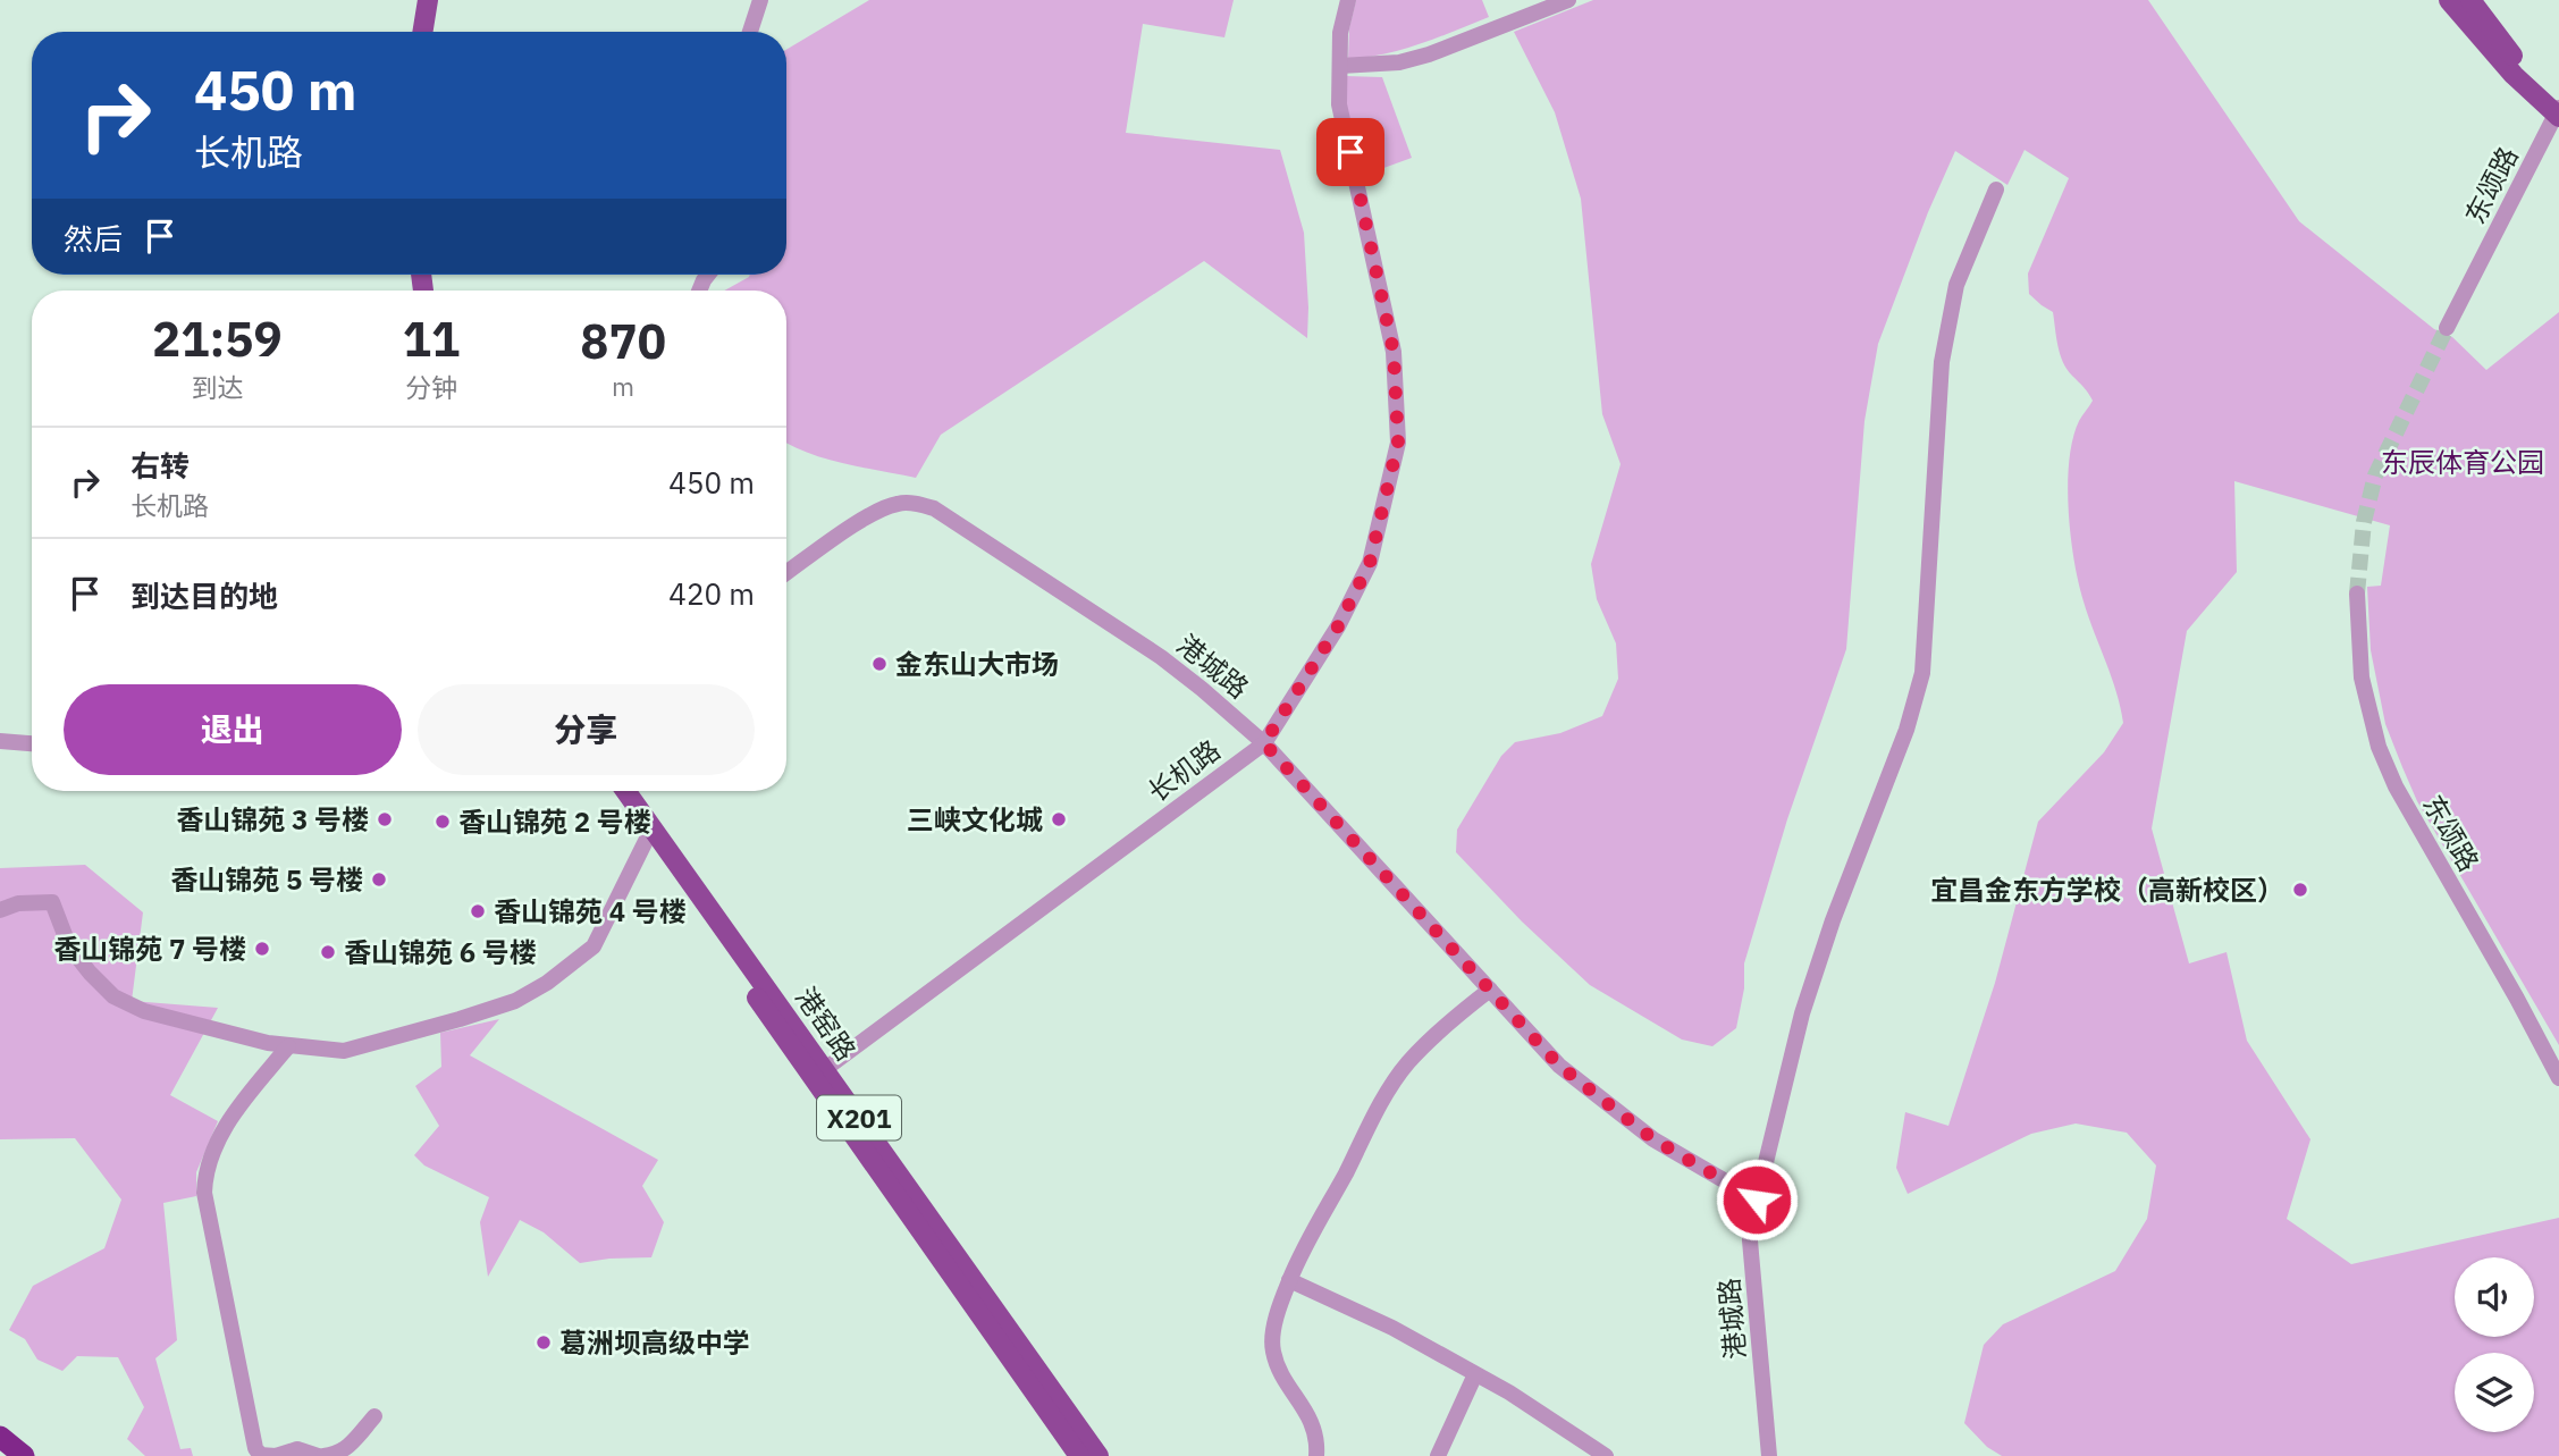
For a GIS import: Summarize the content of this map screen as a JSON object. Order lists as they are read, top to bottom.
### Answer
{
  "streets": {
    "main road": ["港窑路", "X201"],
    "street": ["东颂路", "港城路", "长机路"]
  },
  "crossings": [
    ["港城路", "长机路"],
    ["长机路", "港窑路"]
  ],
  "parks": ["东辰体育公园"],
  "places": [
    "金东山大市场",
    "香山锦苑 3 号楼",
    "三峡文化城",
    "香山锦苑 2 号楼",
    "香山锦苑 5 号楼",
    "宜昌金东方学校（高新校区）",
    "香山锦苑 4 号楼",
    "香山锦苑 7 号楼",
    "香山锦苑 6 号楼",
    "葛洲坝高级中学"
  ],
  "page": {
    "turn": ["450 m", "长机路"],
    "then": "然后",
    "eta": [
      "21:59",
      "到达",
      "11",
      "分钟",
      "870",
      "m"
    ],
    "list": [
      {
        "name": "右转",
        "note": "长机路",
        "value": "450 m"
      },
      {
        "name": "到达目的地",
        "value": "420 m"
      }
    ],
    "buttons": ["退出", "分享"]
  }
}
